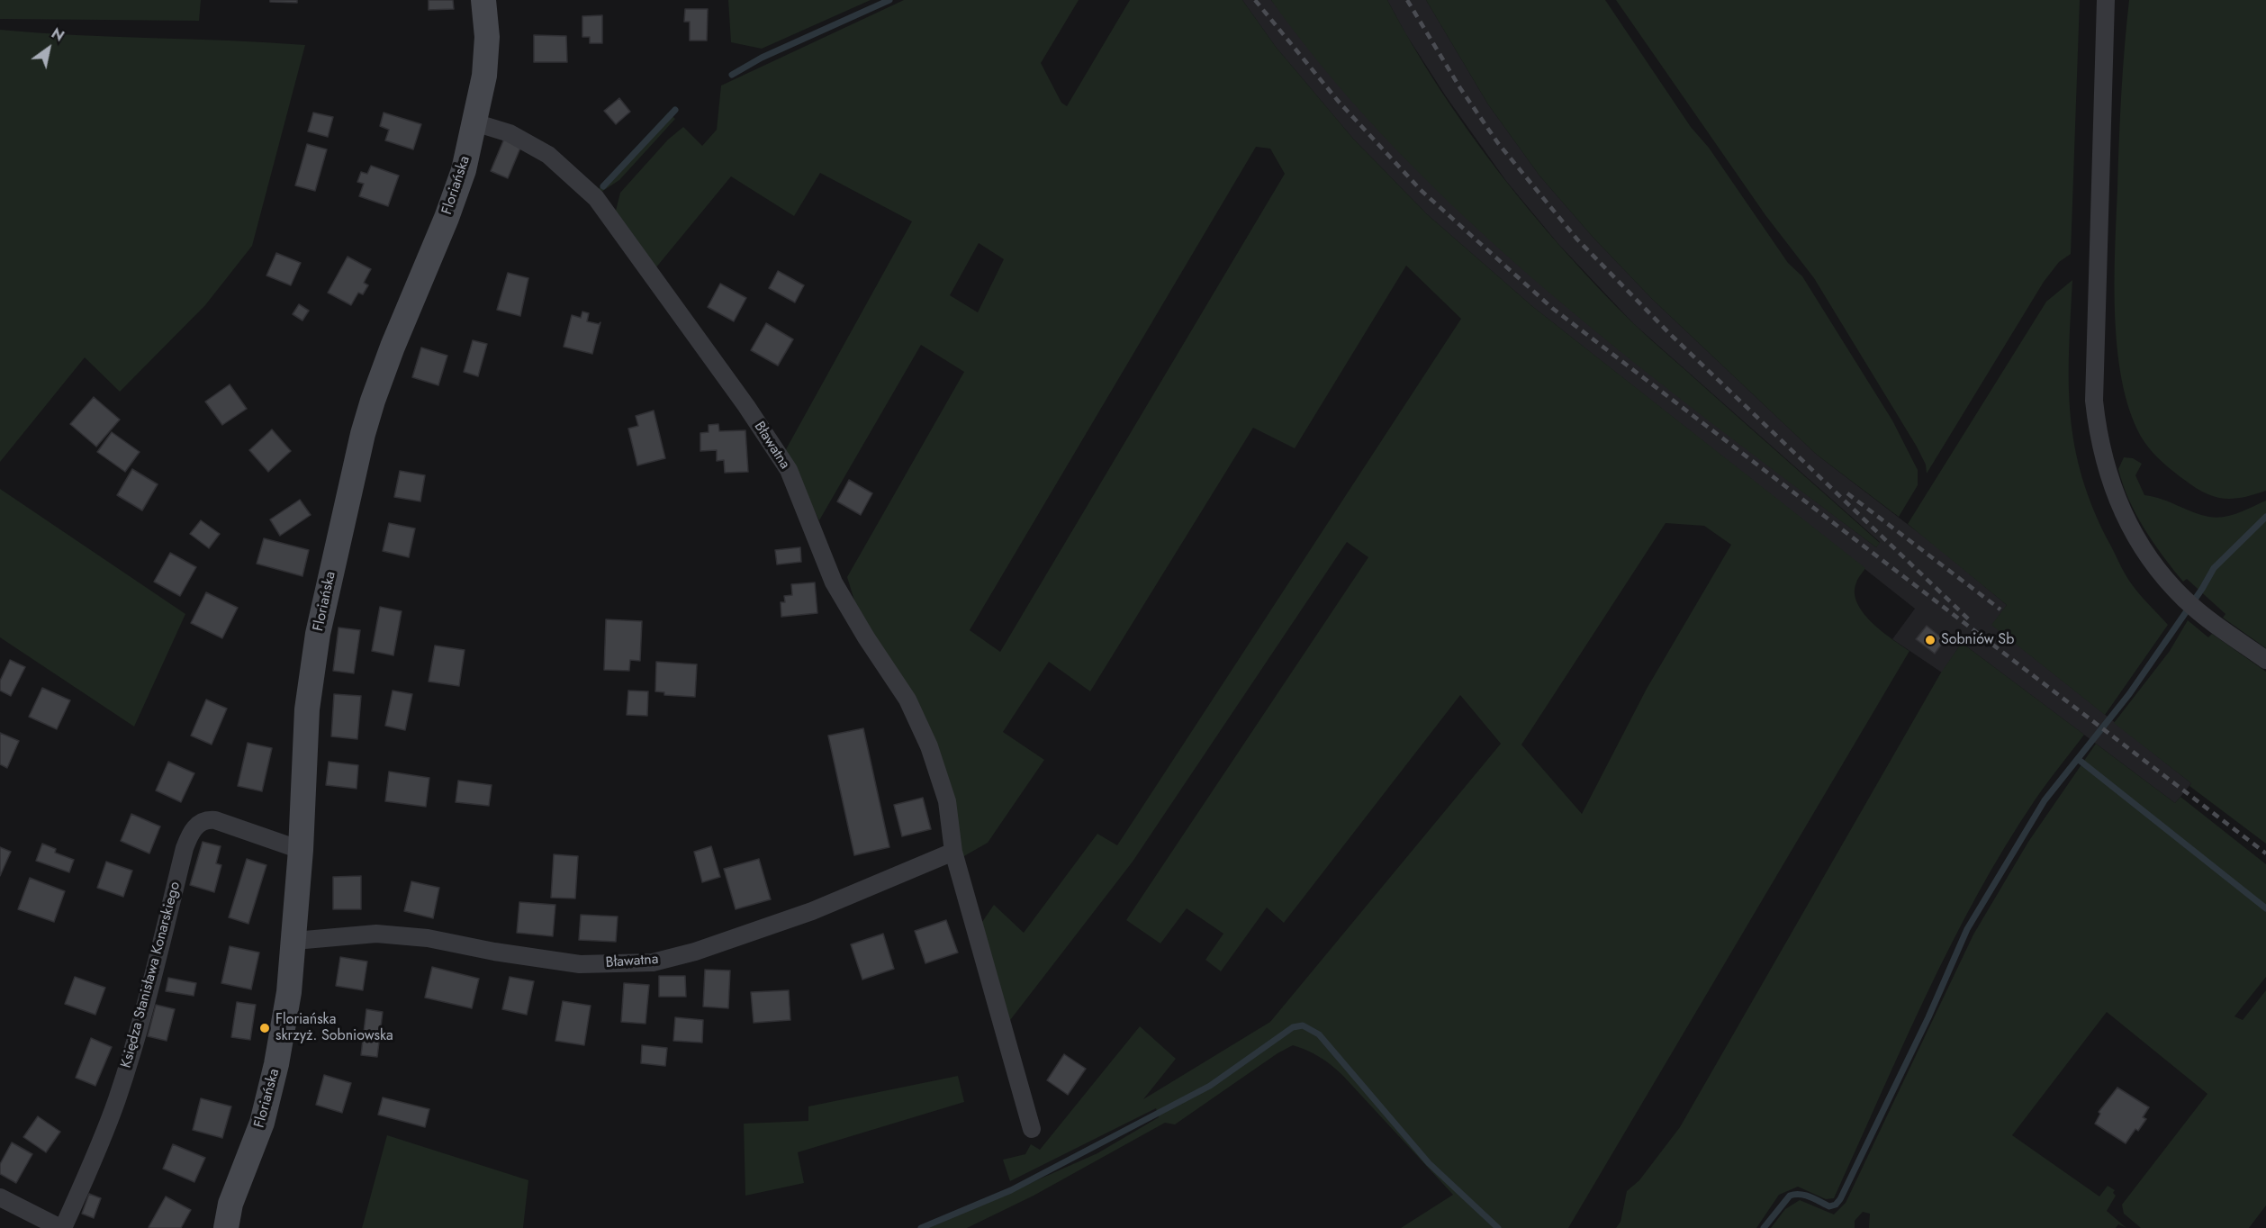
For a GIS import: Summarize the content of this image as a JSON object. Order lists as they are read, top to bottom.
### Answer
{
  "streets": {
    "street": ["Floriańska", "Bławatna", "Księdza Stanisława Konarskiego"]
  },
  "crossings": [
    ["Floriańska", "Bławatna"],
    ["Floriańska", "Księdza Stanisława Konarskiego"]
  ],
  "places": ["Sobniów Sb", "Floriańska skrzyż. Sobniowska"],
  "north": "top right"
}
